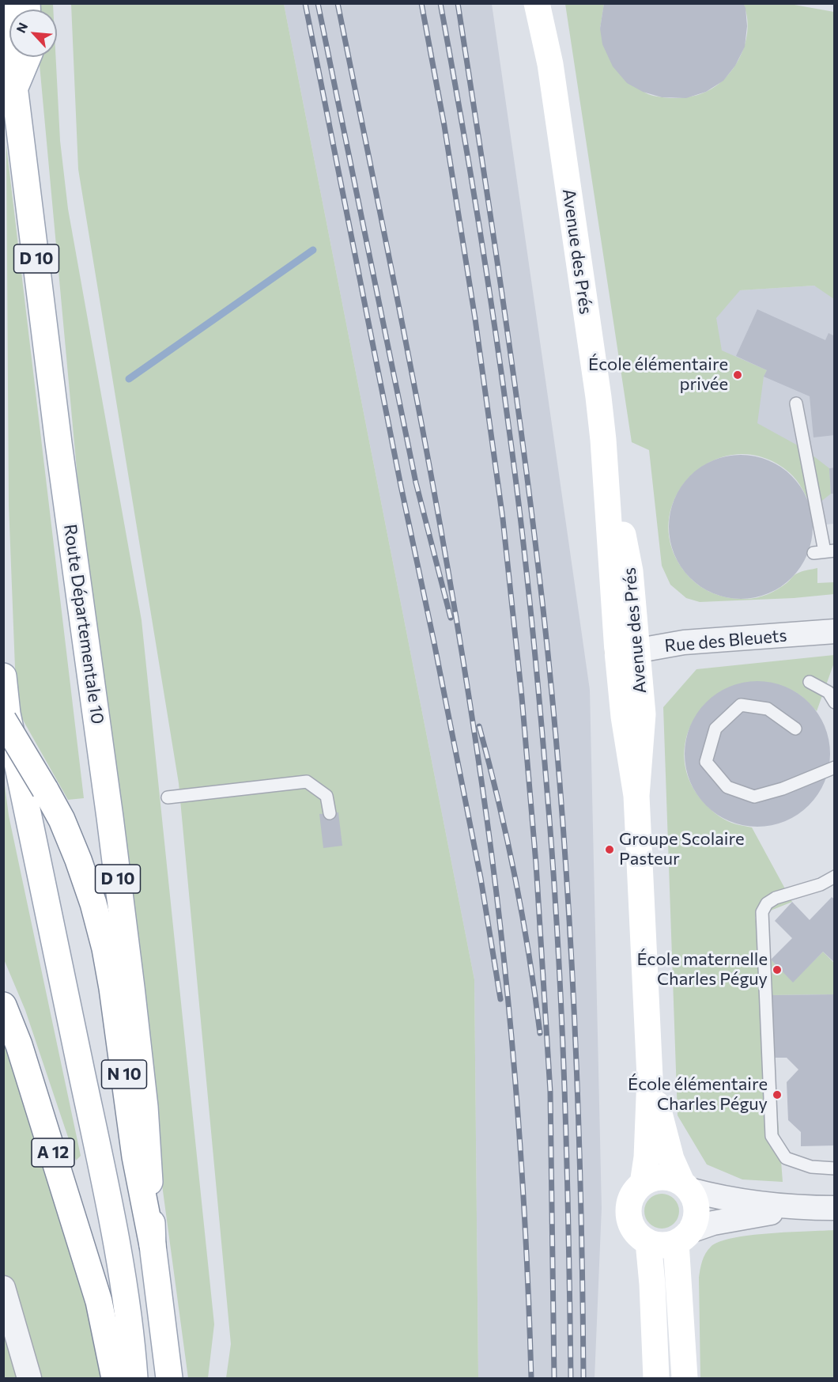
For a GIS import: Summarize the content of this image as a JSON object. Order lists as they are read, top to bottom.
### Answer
{
  "streets": {
    "main road": [
      "Avenue des Prés",
      "D 10",
      "Route Départementale 10",
      "N 10",
      "A 12"
    ],
    "street": ["Rue des Bleuets"]
  },
  "crossings": [
    ["Avenue des Prés", "Rue des Bleuets"],
    ["D 10", "Route Départementale 10"],
    ["Route Départementale 10", "N 10"]
  ],
  "places": [
    "École élémentaire privée",
    "Groupe Scolaire Pasteur",
    "École maternelle Charles Péguy",
    "École élémentaire Charles Péguy"
  ],
  "north": "top left"
}
